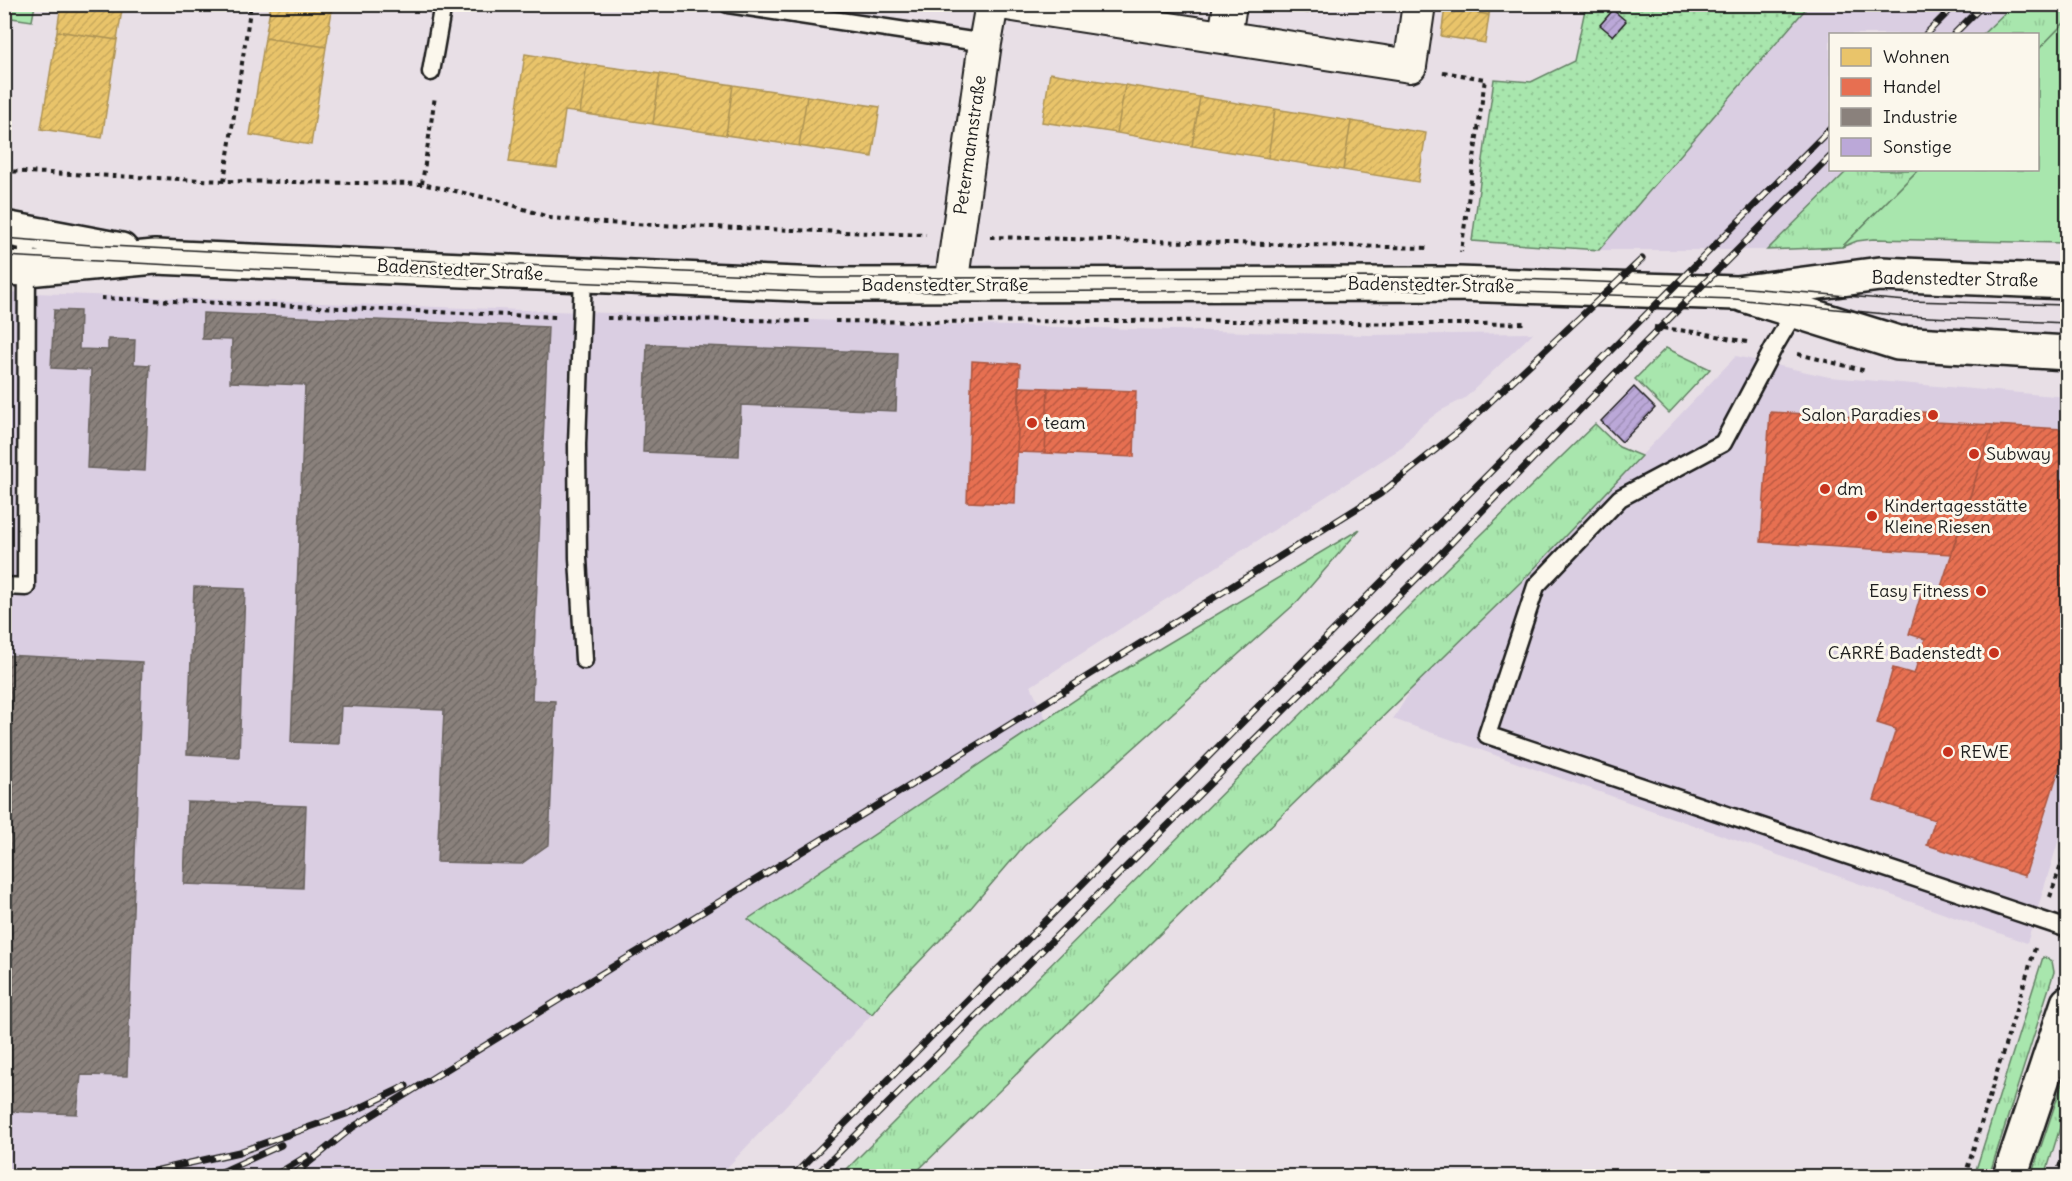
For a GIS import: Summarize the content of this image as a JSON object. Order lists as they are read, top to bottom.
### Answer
{
  "streets": {
    "street": ["Petermannstraße", "Badenstedter Straße"]
  },
  "crossings": [
    ["Petermannstraße", "Badenstedter Straße"]
  ],
  "places": [
    "Salon Paradies",
    "team",
    "Subway",
    "dm",
    "Kindertagesstätte Kleine Riesen",
    "Easy Fitness",
    "CARRÉ Badenstedt",
    "REWE"
  ],
  "legend": [
    "Wohnen",
    "Handel",
    "Industrie",
    "Sonstige"
  ]
}
